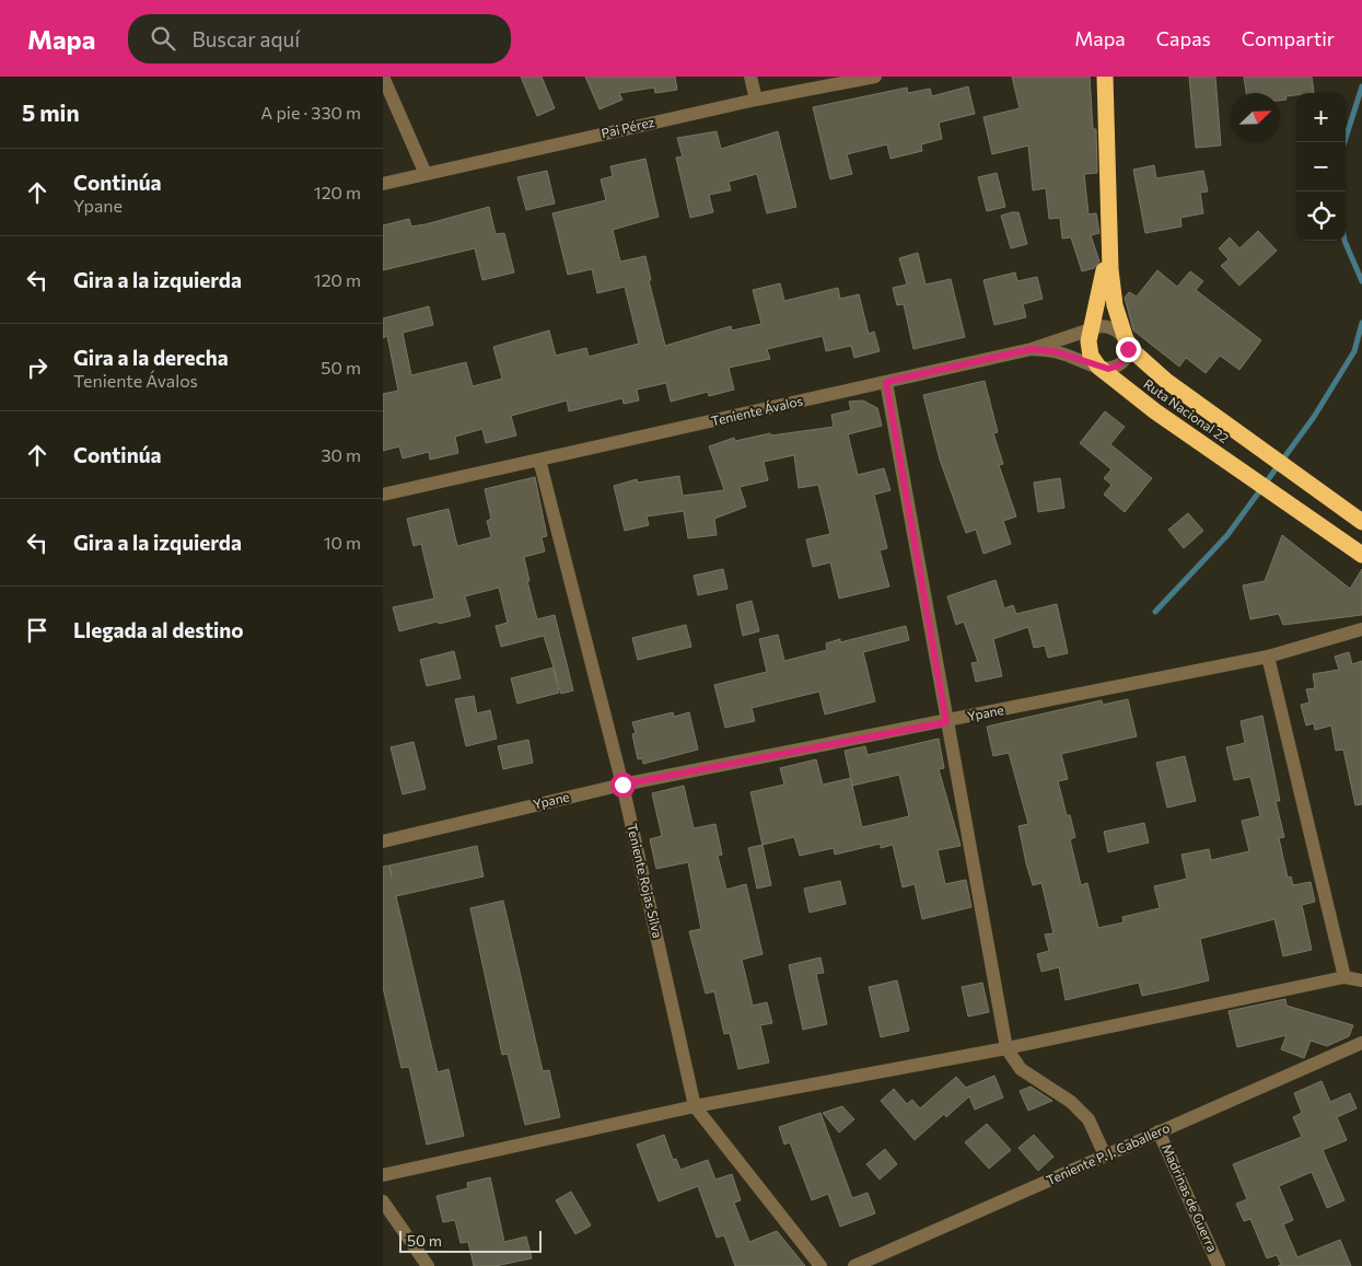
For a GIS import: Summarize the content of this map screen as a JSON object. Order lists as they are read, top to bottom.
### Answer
{
  "streets": {
    "highway": ["Ruta Nacional 22"],
    "street": [
      "Pai Pérez",
      "Teniente Ávalos",
      "Ypane",
      "Teniente Rojas Silva",
      "Teniente P. J. Caballero",
      "Madrinas de Guerra"
    ]
  },
  "crossings": [
    ["Teniente Ávalos", "Ruta Nacional 22"],
    ["Teniente Ávalos", "Teniente Rojas Silva"],
    ["Ypane", "Teniente Rojas Silva"],
    ["Teniente P. J. Caballero", "Madrinas de Guerra"]
  ],
  "scale_bar": "50 m",
  "north": "top right",
  "page": {
    "header": "Mapa",
    "search": "Buscar aquí",
    "nav": ["Mapa", "Capas", "Compartir"],
    "heading": ["5 min", "A pie · 330 m"],
    "map_buttons": ["+", "−"],
    "list": [
      ["Continúa", "Ypane", "120 m"],
      ["Gira a la izquierda", "120 m"],
      ["Gira a la derecha", "Teniente Ávalos", "50 m"],
      ["Continúa", "30 m"],
      ["Gira a la izquierda", "10 m"],
      "Llegada al destino"
    ],
    "scale": "50 m"
  }
}
